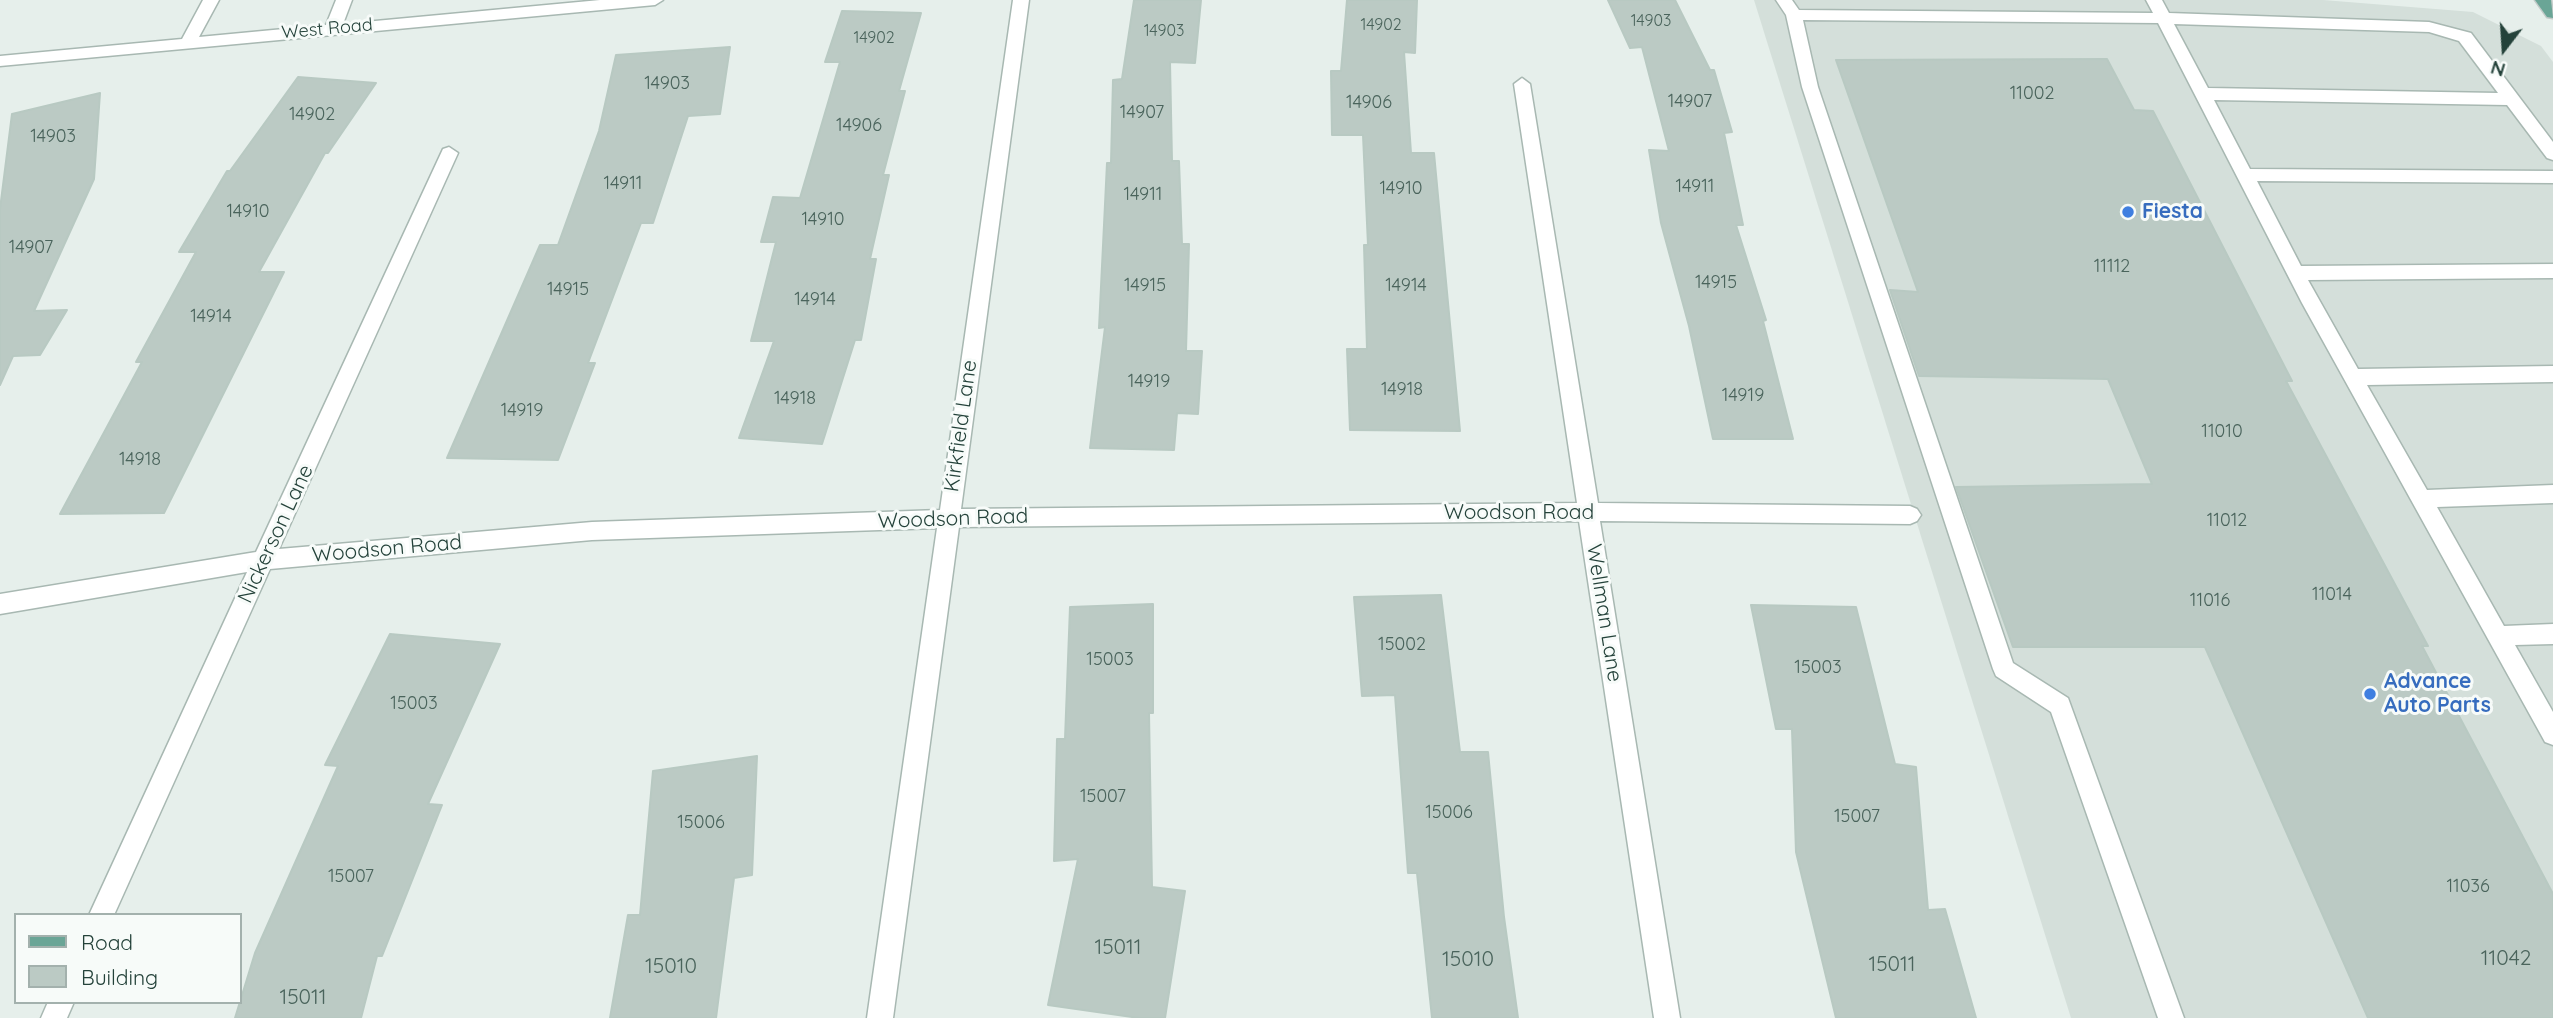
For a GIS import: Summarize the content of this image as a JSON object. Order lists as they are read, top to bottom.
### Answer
{
  "streets": {
    "street": [
      "West Road",
      "Kirkfield Lane",
      "Woodson Road",
      "Nickerson Lane",
      "Wellman Lane"
    ]
  },
  "crossings": [
    ["Kirkfield Lane", "Woodson Road"],
    ["Woodson Road", "Nickerson Lane"],
    ["Woodson Road", "Wellman Lane"]
  ],
  "places": ["Fiesta", "Advance Auto Parts"],
  "house_numbers": [
    "14903",
    "14902",
    "14903",
    "14902",
    "14903",
    "11002",
    "14907",
    "14906",
    "14907",
    "14902",
    "14906",
    "14903",
    "14911",
    "14911",
    "14910",
    "14911",
    "14910",
    "14910",
    "14907",
    "11112",
    "14915",
    "14915",
    "14914",
    "14915",
    "14914",
    "14914",
    "14919",
    "14918",
    "14919",
    "14918",
    "14919",
    "11010",
    "14918",
    "11012",
    "11014",
    "11016",
    "15002",
    "15003",
    "15003",
    "15003",
    "15007",
    "15006",
    "15007",
    "15006",
    "15007",
    "11036",
    "15011",
    "11042",
    "15010",
    "15011",
    "15010",
    "15011"
  ],
  "legend": ["Road", "Building"],
  "north": "bottom"
}
